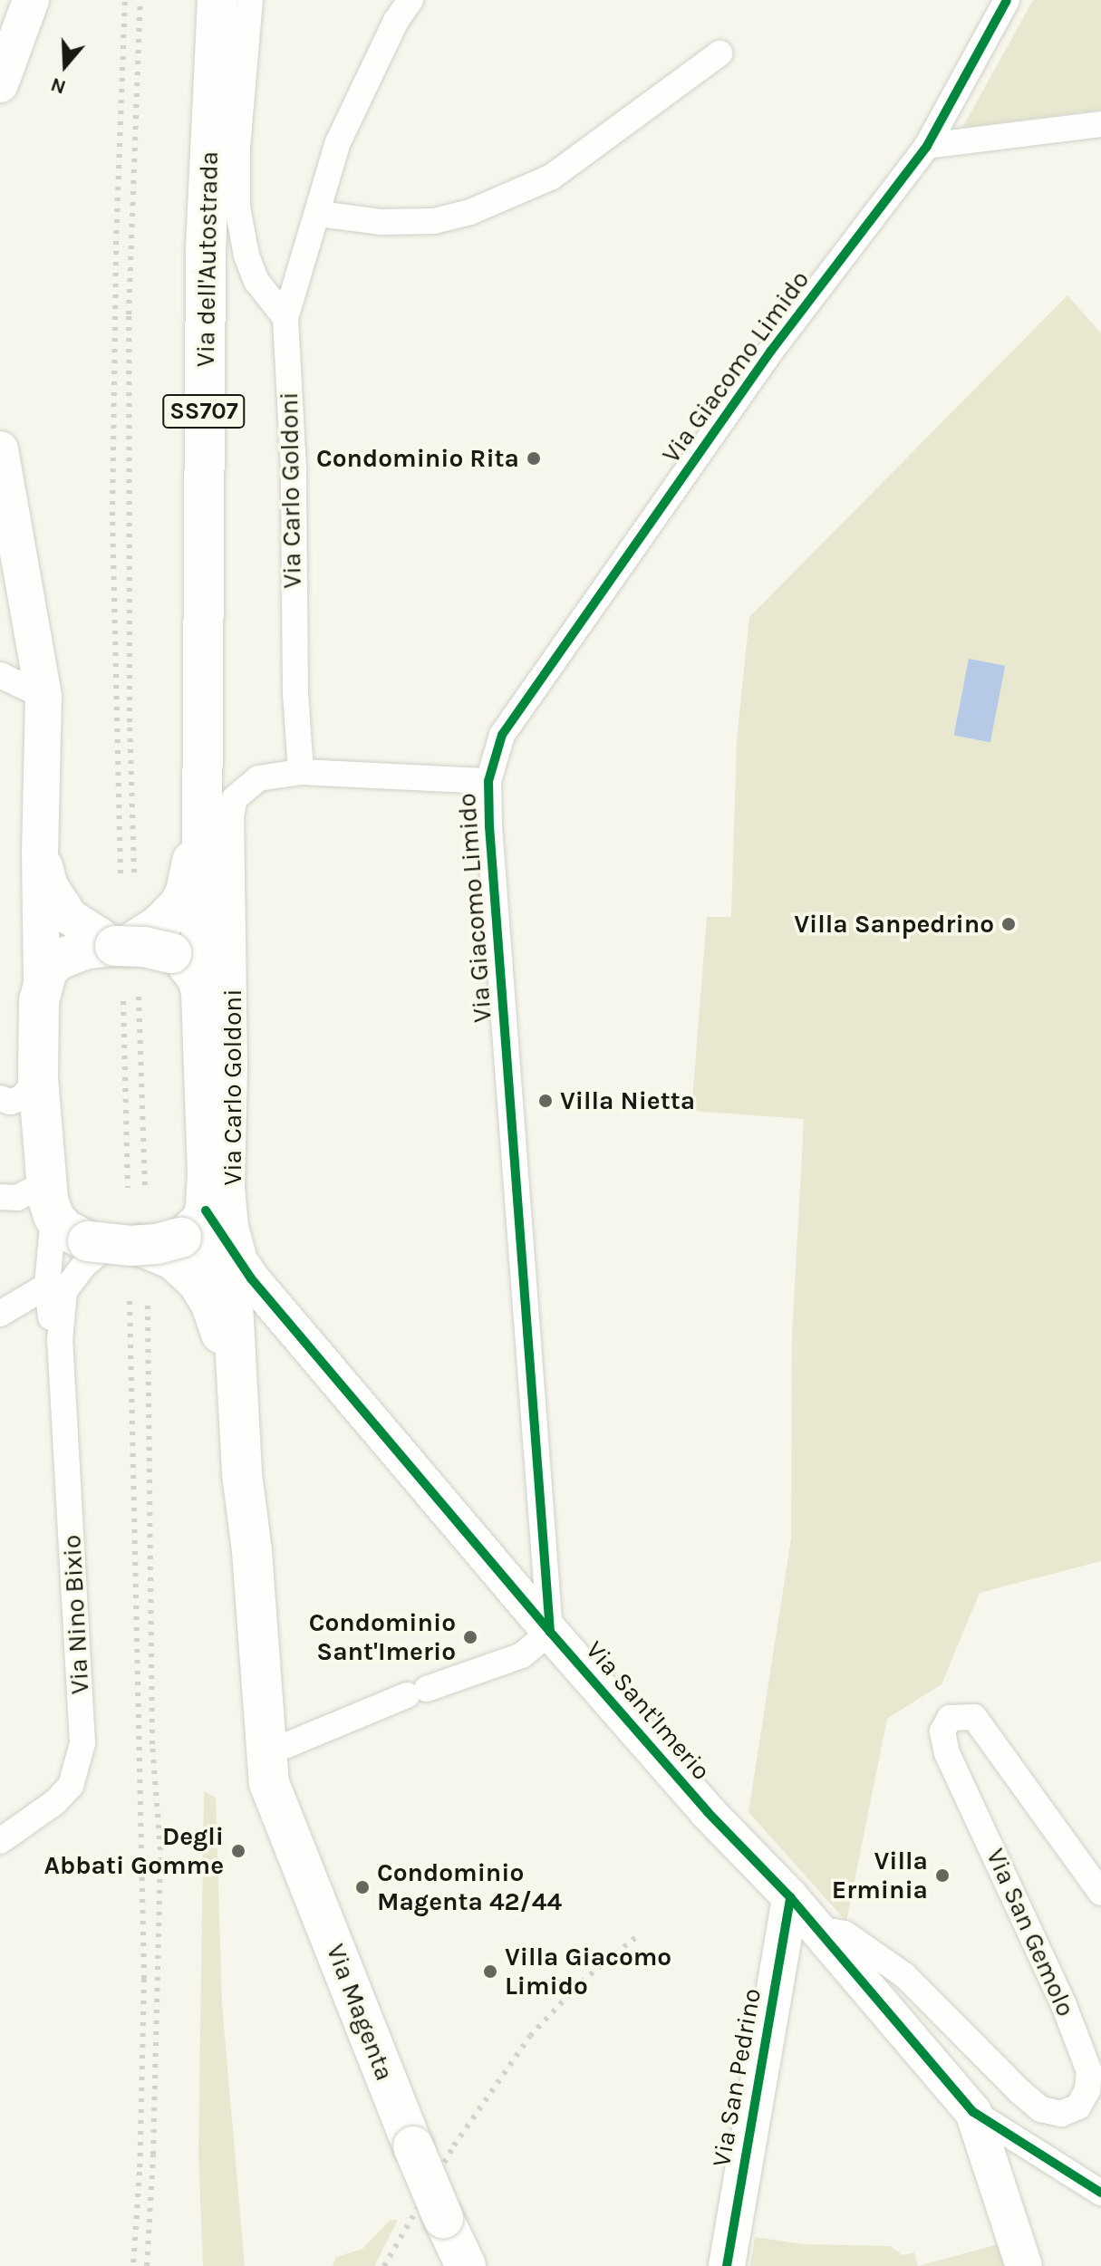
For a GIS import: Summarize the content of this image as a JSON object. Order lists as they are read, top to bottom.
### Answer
{
  "streets": {
    "main road": ["Via dell'Autostrada", "SS707", "Via Magenta"],
    "street": [
      "Via Giacomo Limido",
      "Via Carlo Goldoni",
      "Via Nino Bixio",
      "Via Sant'Imerio",
      "Via San Gemolo",
      "Via San Pedrino"
    ]
  },
  "crossings": [
    ["Via dell'Autostrada", "SS707"],
    ["Via Giacomo Limido", "Via Carlo Goldoni"],
    ["Via Giacomo Limido", "Via Sant'Imerio"],
    ["SS707", "Via Magenta"],
    ["Via Carlo Goldoni", "Via Sant'Imerio"],
    ["Via Nino Bixio", "Via Magenta"],
    ["Via Sant'Imerio", "Via San Gemolo"],
    ["Via Sant'Imerio", "Via Magenta"],
    ["Via Sant'Imerio", "Via San Pedrino"]
  ],
  "places": [
    "Condominio Rita",
    "Villa Sanpedrino",
    "Villa Nietta",
    "Condominio Sant'Imerio",
    "Degli Abbati Gomme",
    "Villa Erminia",
    "Condominio Magenta 42/44",
    "Villa Giacomo Limido"
  ],
  "north": "bottom"
}
